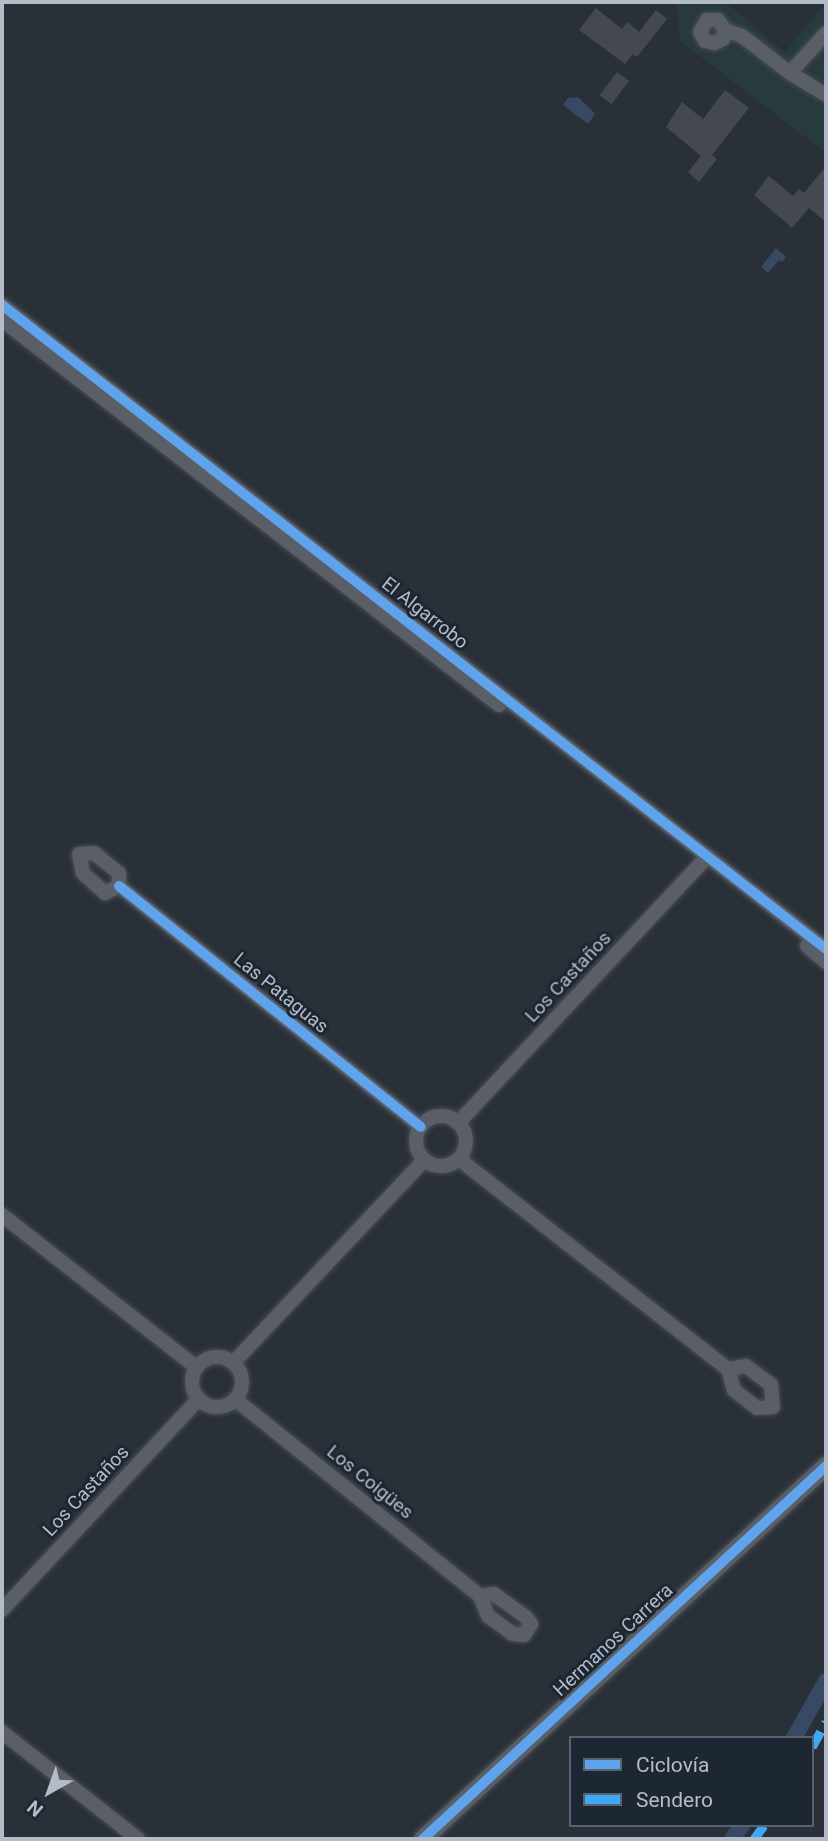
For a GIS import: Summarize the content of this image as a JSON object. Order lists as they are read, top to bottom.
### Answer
{
  "streets": {
    "street": [
      "El Algarrobo",
      "Los Castaños",
      "Las Pataguas",
      "Los Coigües",
      "Hermanos Carrera"
    ]
  },
  "crossings": [
    ["El Algarrobo", "Los Castaños"],
    ["Los Castaños", "Las Pataguas"],
    ["Los Castaños", "Los Coigües"]
  ],
  "legend": ["Ciclovía", "Sendero"],
  "north": "bottom left"
}
